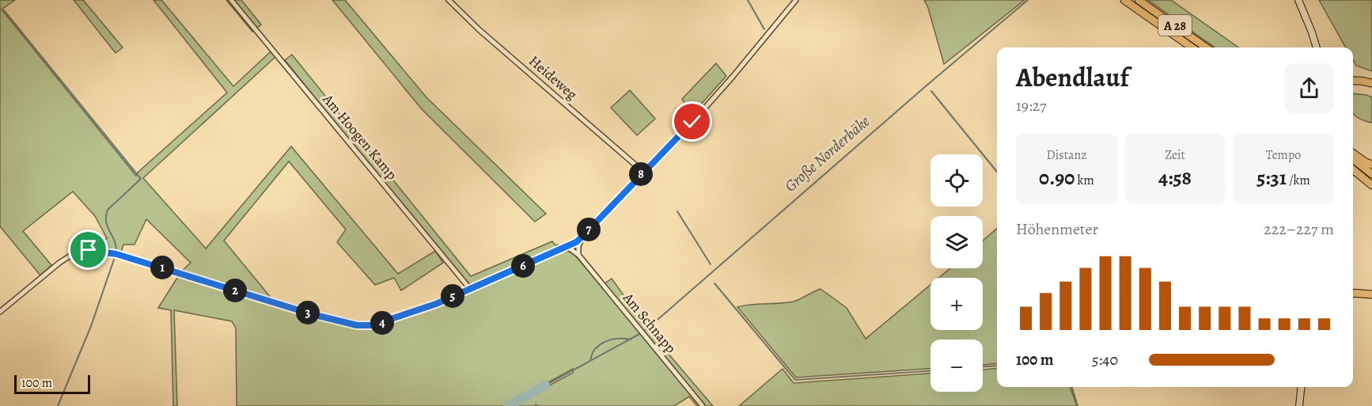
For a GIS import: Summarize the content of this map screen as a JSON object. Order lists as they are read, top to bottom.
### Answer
{
  "streets": {
    "highway": ["A 28"],
    "street": ["Heideweg", "Am Hoogen Kamp", "Am Schnapp"]
  },
  "water": ["Große Norderbäke"],
  "scale_bar": "100 m",
  "page": {
    "heading": ["Abendlauf", "19:27"],
    "stats": [
      ["Distanz", "0.90 km"],
      ["Zeit", "4:58"],
      ["Tempo", "5:31 /km"]
    ],
    "map_buttons": ["+", "−"],
    "pins": [
      "8",
      "7",
      "6",
      "1",
      "2",
      "5",
      "3",
      "4"
    ],
    "chart": ["Höhenmeter", "222–227 m"],
    "list": [
      {
        "name": "100 m",
        "note": "5:40"
      }
    ],
    "scale": "100 m"
  }
}
